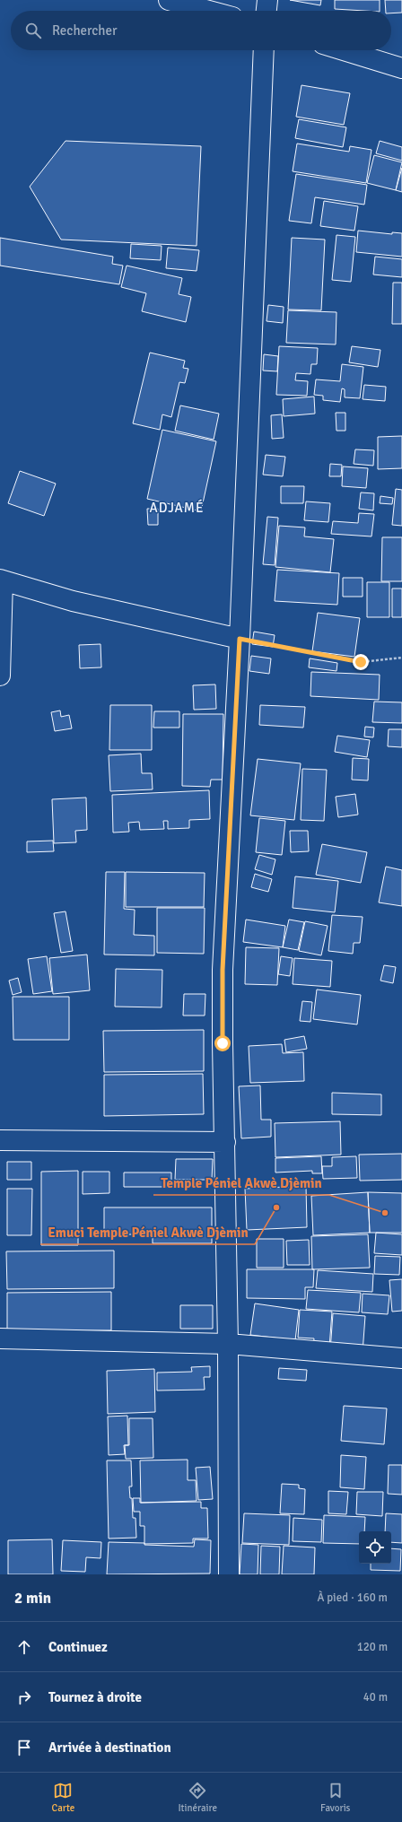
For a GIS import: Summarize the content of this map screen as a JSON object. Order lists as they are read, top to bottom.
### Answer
{
  "districts": ["ADJAMÉ"],
  "places": ["Emuci Temple Péniel Akwè Djèmin", "Temple Péniel Akwè Djèmin"],
  "page": {
    "search": "Rechercher",
    "heading": ["2 min", "À pied · 160 m"],
    "list": [
      ["Continuez", "120 m"],
      ["Tournez à droite", "40 m"],
      "Arrivée à destination"
    ],
    "nav": ["Carte", "Itinéraire", "Favoris"]
  }
}
